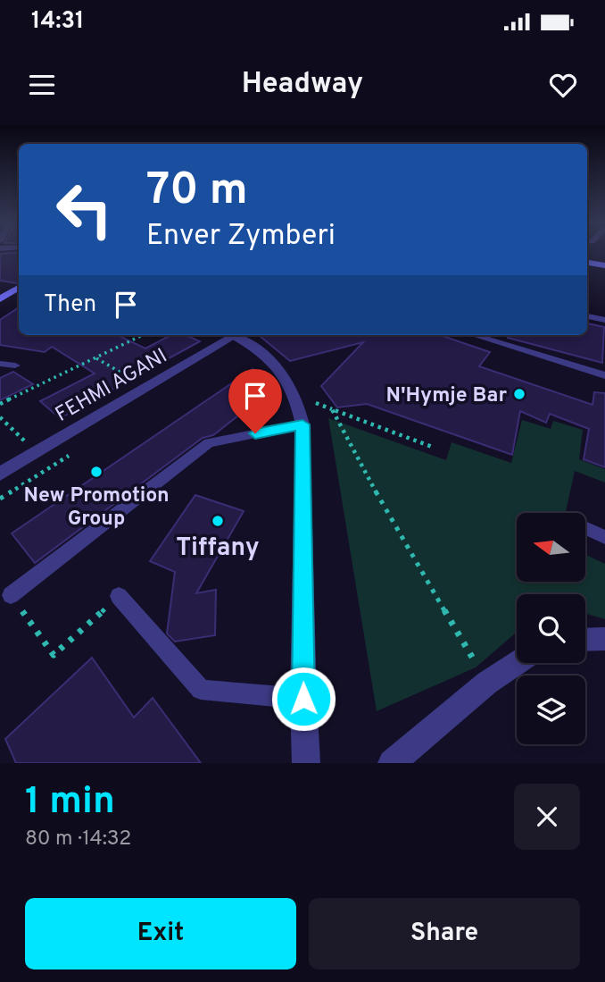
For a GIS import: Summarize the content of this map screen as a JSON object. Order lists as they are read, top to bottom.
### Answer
{
  "streets": {
    "street": ["FEHMI AGANI"]
  },
  "places": ["N'Hymje Bar", "New Promotion Group", "Tiffany"],
  "north": "left",
  "page": {
    "status": "14:31",
    "header": "Headway",
    "turn": ["70 m", "Enver Zymberi"],
    "then": "Then",
    "heading": ["1 min", "80 m · 14:32"],
    "buttons": ["Exit", "Share"]
  }
}
